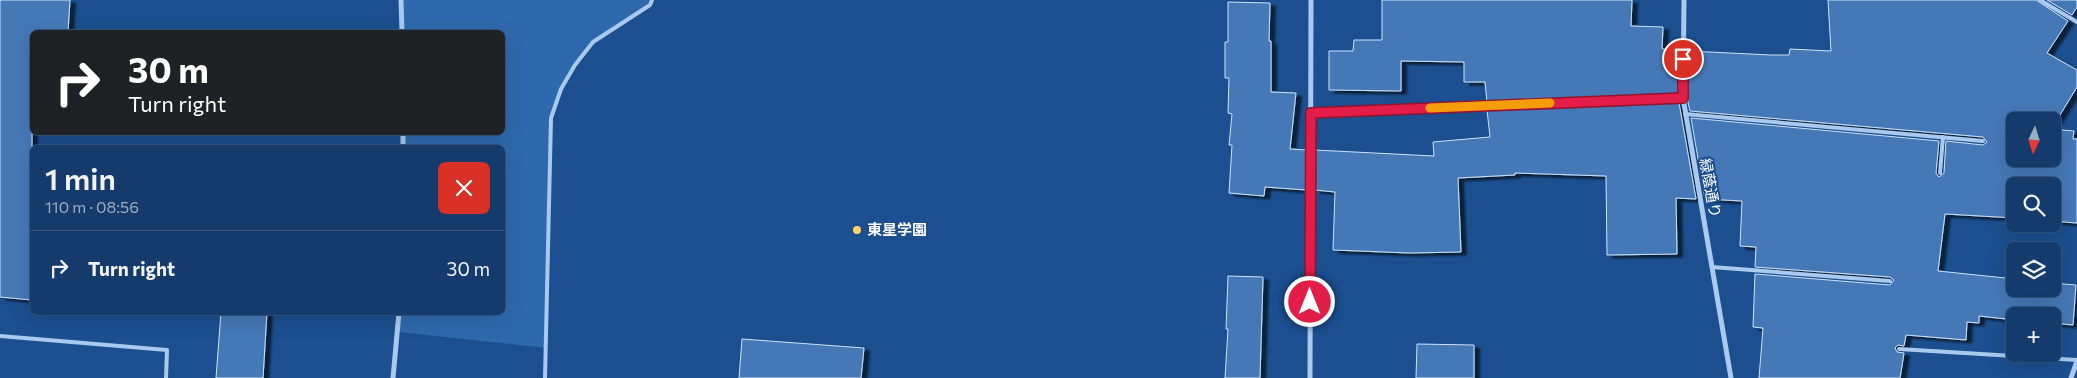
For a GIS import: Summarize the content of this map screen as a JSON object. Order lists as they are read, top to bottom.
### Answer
{
  "streets": {
    "street": ["緑蔭通り"]
  },
  "places": ["東星学園"],
  "north": "bottom",
  "page": {
    "turn": ["30 m", "Turn right"],
    "map_buttons": "+",
    "heading": ["1 min", "110 m · 08:56"],
    "list": [
      {
        "name": "Turn right",
        "value": "30 m"
      }
    ]
  }
}
